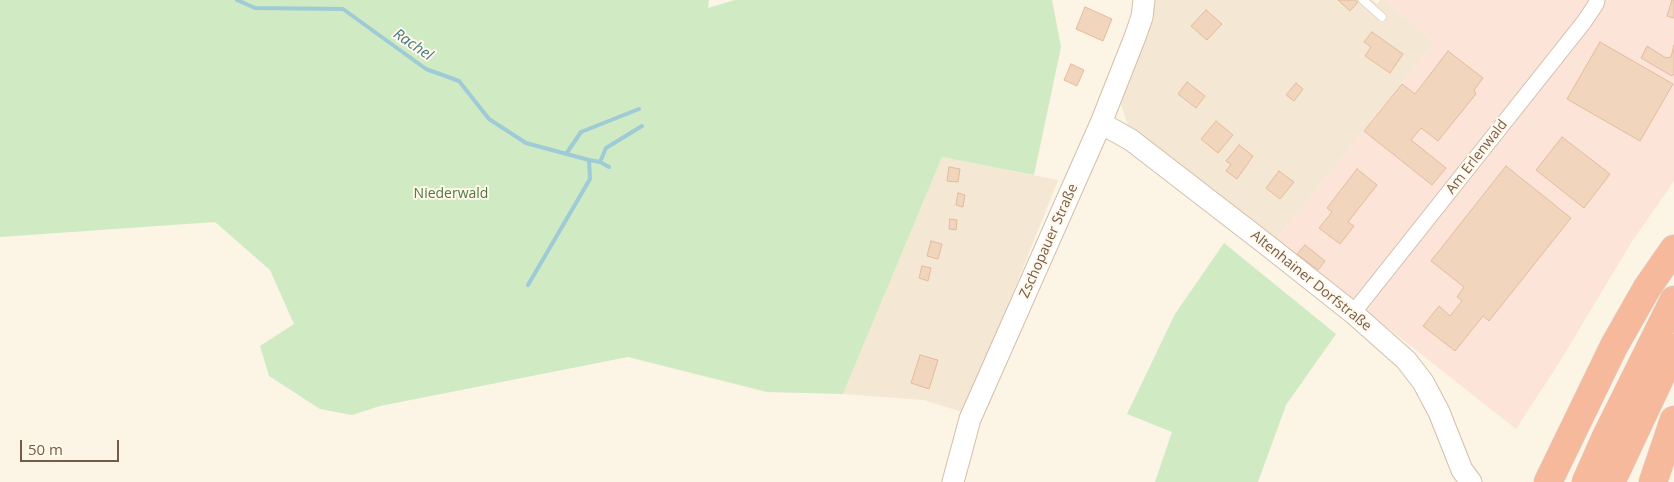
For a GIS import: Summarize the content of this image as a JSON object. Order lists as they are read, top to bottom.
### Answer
{
  "streets": {
    "street": ["Am Erlenwald", "Zschopauer Straße", "Altenhainer Dorfstraße"]
  },
  "crossings": [
    ["Am Erlenwald", "Altenhainer Dorfstraße"],
    ["Zschopauer Straße", "Altenhainer Dorfstraße"]
  ],
  "water": ["Rachel"],
  "parks": ["Niederwald"],
  "scale_bar": "50 m"
}
